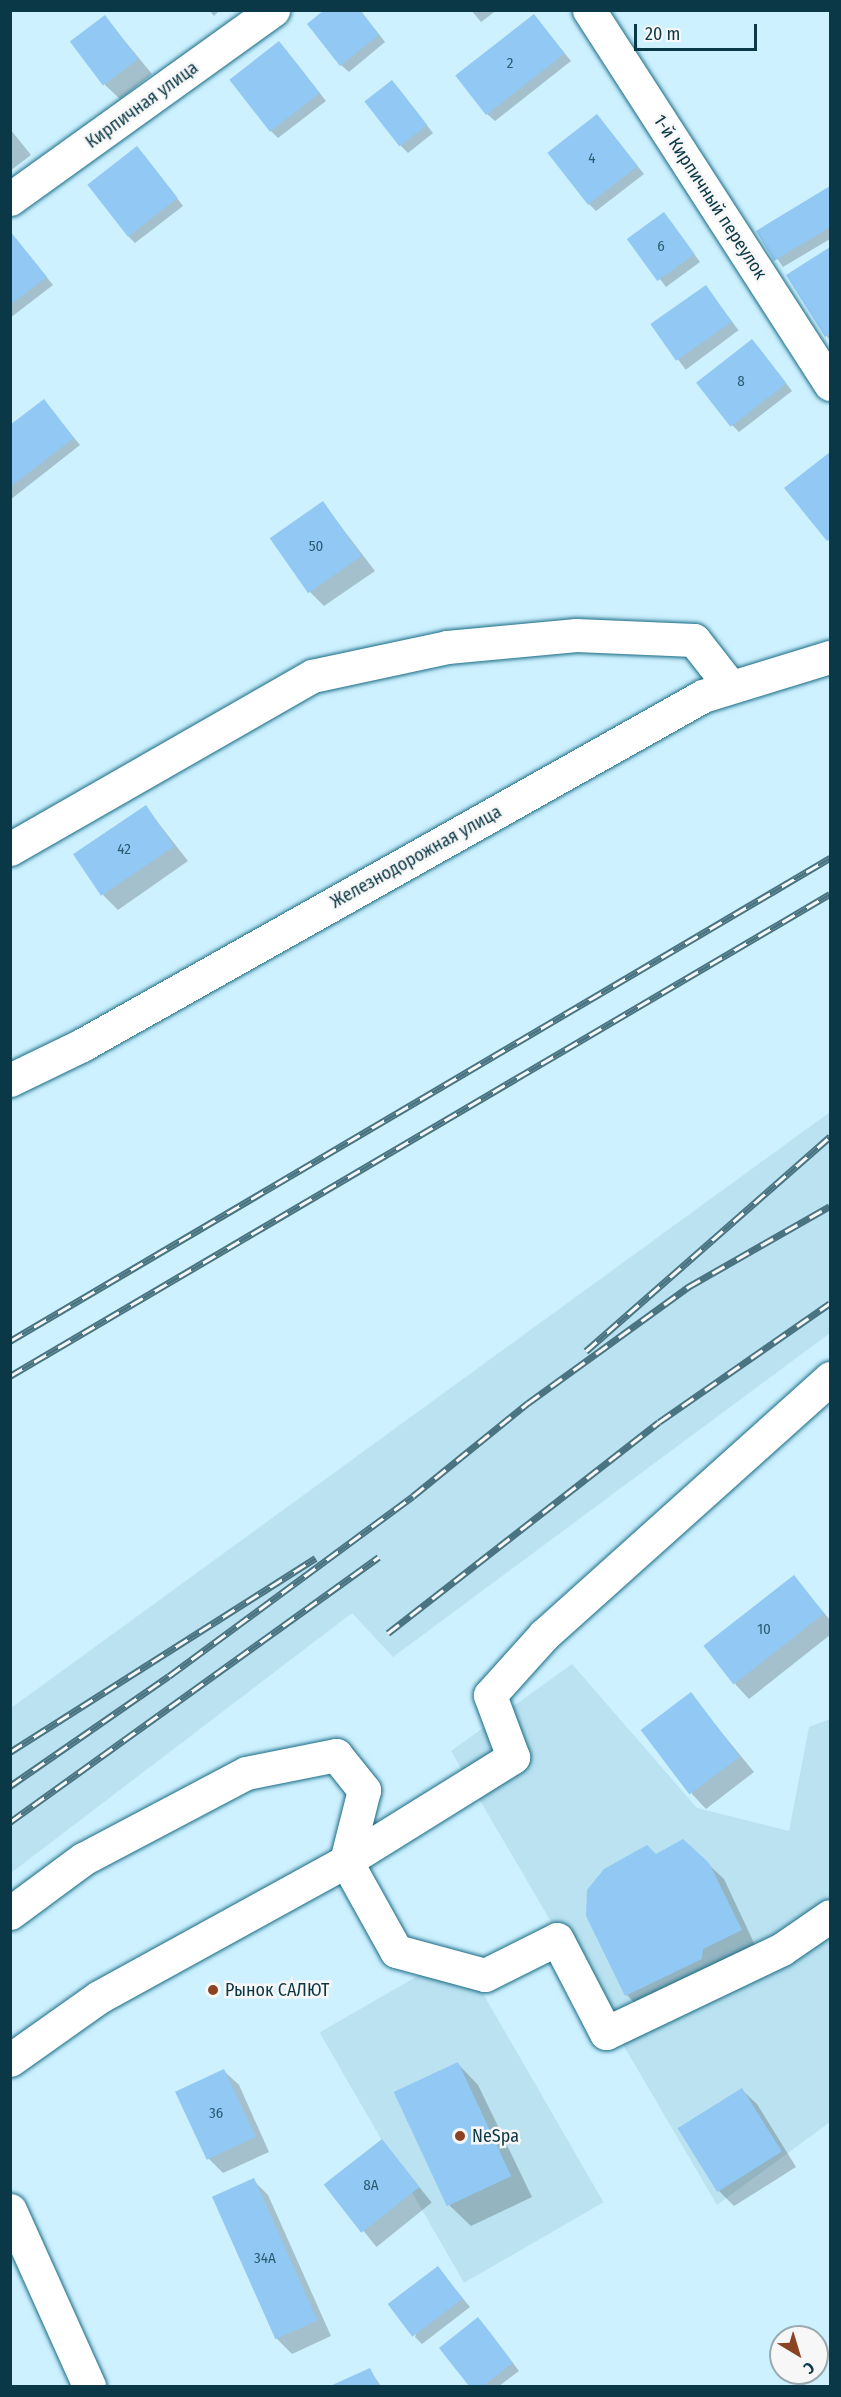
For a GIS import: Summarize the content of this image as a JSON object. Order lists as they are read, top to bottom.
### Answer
{
  "streets": {
    "street": ["Кирпичная улица", "1-й Кирпичный переулок", "Железнодорожная улица"]
  },
  "places": ["Рынок САЛЮТ", "NeSpa"],
  "house_numbers": [
    "2",
    "4",
    "6",
    "8",
    "50",
    "42",
    "10",
    "36",
    "8А",
    "34А"
  ],
  "scale_bar": "20 m",
  "north": "bottom right"
}
